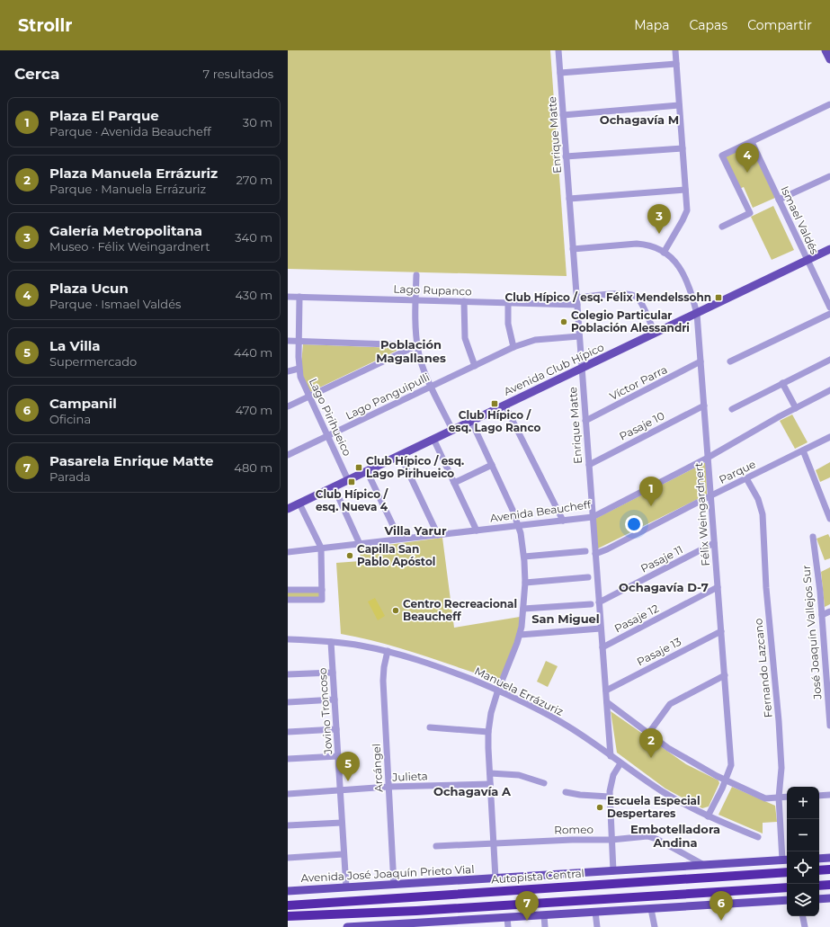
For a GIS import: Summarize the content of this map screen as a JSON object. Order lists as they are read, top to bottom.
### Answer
{
  "streets": {
    "highway": ["Autopista Central"],
    "main road": ["Avenida Club Hípico", "Avenida José Joaquín Prieto Vial"],
    "street": [
      "Enrique Matte",
      "Ismael Valdés",
      "Lago Rupanco",
      "Víctor Parra",
      "Lago Panguipulli",
      "Lago Pirihueico",
      "Pasaje 10",
      "Parque",
      "Avenida Beaucheff",
      "Félix Weingardnert",
      "Pasaje 11",
      "Pasaje 12",
      "José Joaquín Vallejos Sur",
      "Pasaje 13",
      "Fernando Lazcano",
      "Manuela Errázuriz",
      "Jovino Troncoso",
      "Arcángel",
      "Julieta",
      "Romeo"
    ]
  },
  "crossings": [
    ["Enrique Matte", "Lago Rupanco"],
    ["Enrique Matte", "Avenida Club Hípico"],
    ["Enrique Matte", "Víctor Parra"],
    ["Enrique Matte", "Lago Panguipulli"],
    ["Enrique Matte", "Pasaje 10"],
    ["Enrique Matte", "Parque"],
    ["Enrique Matte", "Avenida Beaucheff"],
    ["Enrique Matte", "Félix Weingardnert"],
    ["Enrique Matte", "Pasaje 11"],
    ["Enrique Matte", "Pasaje 12"],
    ["Enrique Matte", "Pasaje 13"],
    ["Enrique Matte", "Manuela Errázuriz"],
    ["Ismael Valdés", "Avenida Club Hípico"],
    ["Lago Rupanco", "Lago Pirihueico"],
    ["Avenida Club Hípico", "Lago Pirihueico"],
    ["Avenida Club Hípico", "Félix Weingardnert"],
    ["Víctor Parra", "Félix Weingardnert"],
    ["Lago Panguipulli", "Lago Pirihueico"],
    ["Pasaje 10", "Félix Weingardnert"],
    ["Parque", "Félix Weingardnert"],
    ["Parque", "Fernando Lazcano"],
    ["Avenida Beaucheff", "Félix Weingardnert"],
    ["Félix Weingardnert", "Pasaje 11"],
    ["Félix Weingardnert", "Pasaje 12"],
    ["Félix Weingardnert", "Pasaje 13"],
    ["Félix Weingardnert", "Manuela Errázuriz"],
    ["Fernando Lazcano", "Avenida José Joaquín Prieto Vial"],
    ["Manuela Errázuriz", "Jovino Troncoso"],
    ["Manuela Errázuriz", "Arcángel"],
    ["Jovino Troncoso", "Julieta"],
    ["Jovino Troncoso", "Avenida José Joaquín Prieto Vial"],
    ["Arcángel", "Julieta"],
    ["Arcángel", "Avenida José Joaquín Prieto Vial"],
    ["Romeo", "Avenida José Joaquín Prieto Vial"]
  ],
  "districts": [
    "Ochagavía M",
    "Población Magallanes",
    "Villa Yarur",
    "Ochagavía D-7",
    "San Miguel",
    "Ochagavía A",
    "Embotelladora Andina"
  ],
  "places": {
    "transit": [
      "Club Hípico / esq. Félix Mendelssohn",
      "Club Hípico / esq. Lago Ranco",
      "Club Hípico / esq. Lago Pirihueico",
      "Club Hípico / esq. Nueva 4"
    ],
    "other": [
      "Colegio Particular Población Alessandri",
      "Capilla San Pablo Apóstol",
      "Centro Recreacional Beaucheff",
      "Escuela Especial Despertares"
    ]
  },
  "page": {
    "header": "Strollr",
    "nav": ["Mapa", "Capas", "Compartir"],
    "heading": ["Cerca", "7 resultados"],
    "list": [
      {
        "mark": "1",
        "name": "Plaza El Parque",
        "note": "Parque · Avenida Beaucheff",
        "value": "30 m"
      },
      {
        "mark": "2",
        "name": "Plaza Manuela Errázuriz",
        "note": "Parque · Manuela Errázuriz",
        "value": "270 m"
      },
      {
        "mark": "3",
        "name": "Galería Metropolitana",
        "note": "Museo · Félix Weingardnert",
        "value": "340 m"
      },
      {
        "mark": "4",
        "name": "Plaza Ucun",
        "note": "Parque · Ismael Valdés",
        "value": "430 m"
      },
      {
        "mark": "5",
        "name": "La Villa",
        "note": "Supermercado",
        "value": "440 m"
      },
      {
        "mark": "6",
        "name": "Campanil",
        "note": "Oficina",
        "value": "470 m"
      },
      {
        "mark": "7",
        "name": "Pasarela Enrique Matte",
        "note": "Parada",
        "value": "480 m"
      }
    ],
    "pins": [
      "4",
      "3",
      "1",
      "2",
      "5",
      "6",
      "7"
    ],
    "map_buttons": ["+", "−"]
  }
}
